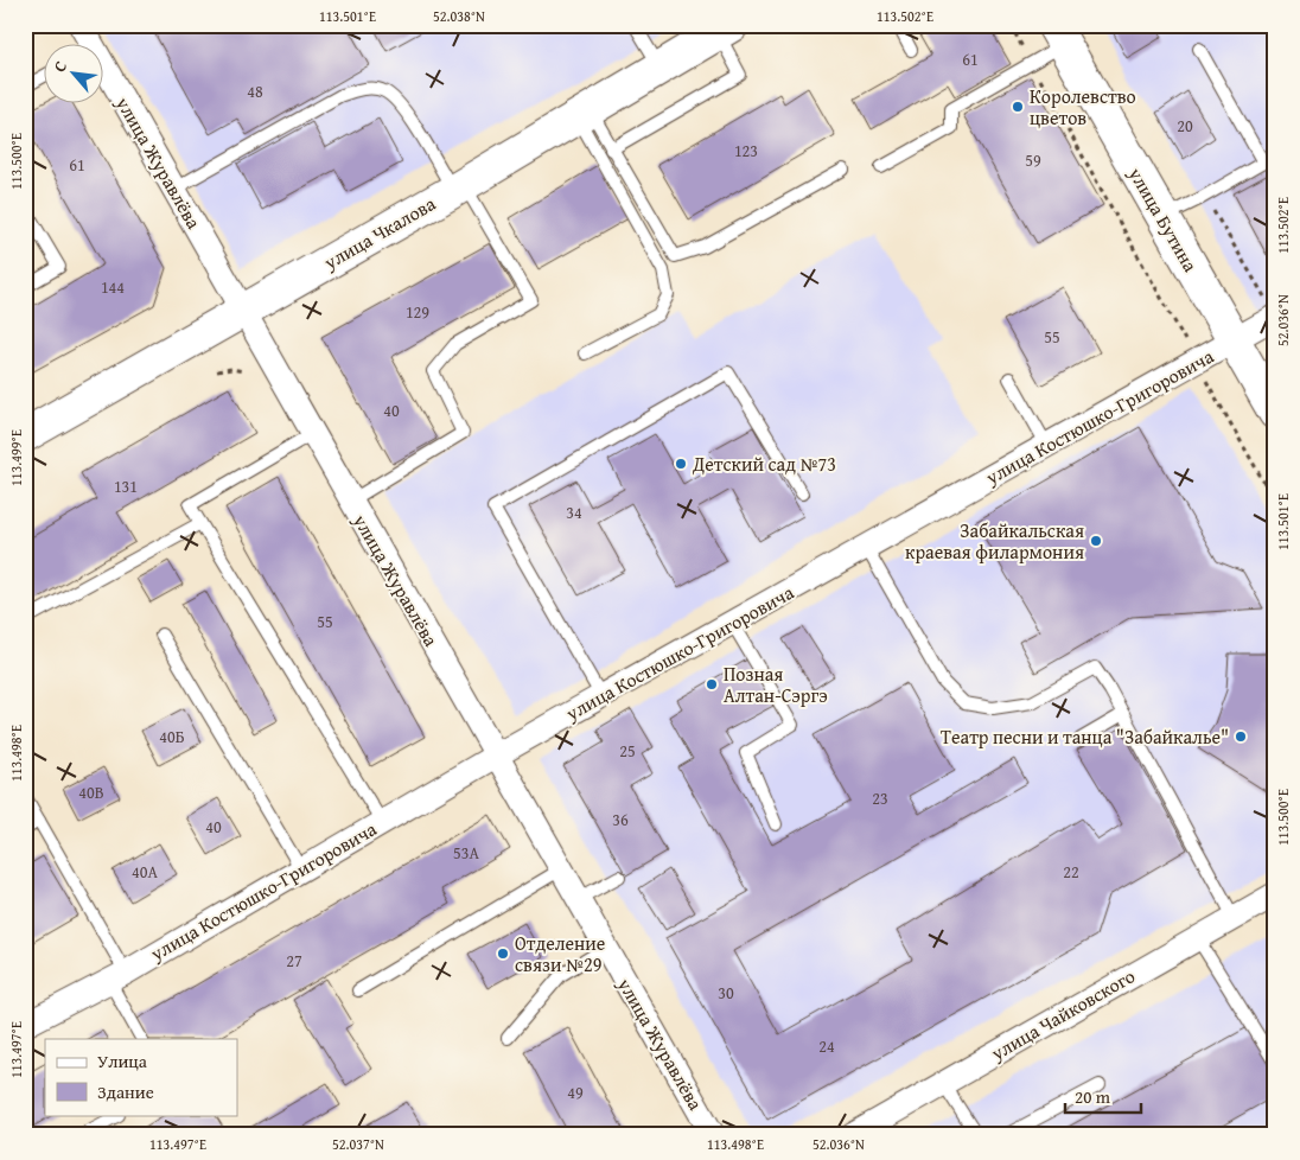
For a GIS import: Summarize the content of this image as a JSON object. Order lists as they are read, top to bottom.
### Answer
{
  "streets": {
    "main road": ["улица Бутина", "улица Чкалова"],
    "street": ["улица Журавлёва", "улица Костюшко-Григоровича", "улица Чайковского"]
  },
  "crossings": [
    ["улица Журавлёва", "улица Чкалова"],
    ["улица Журавлёва", "улица Костюшко-Григоровича"],
    ["улица Бутина", "улица Костюшко-Григоровича"]
  ],
  "places": [
    "Королевство цветов",
    "Детский сад №73",
    "Забайкальская краевая филармония",
    "Позная Алтан-Сэргэ",
    "Театр песни и танца \"Забайкалье\"",
    "Отделение связи №29"
  ],
  "house_numbers": [
    "61",
    "48",
    "20",
    "123",
    "59",
    "61",
    "144",
    "129",
    "55",
    "40",
    "131",
    "34",
    "55",
    "40Б",
    "25",
    "40В",
    "23",
    "36",
    "40",
    "53А",
    "40А",
    "22",
    "27",
    "30",
    "24",
    "49"
  ],
  "legend": ["Улица", "Здание"],
  "scale_bar": "20 m",
  "north": "top left",
  "coordinates": [
    "113.501°E",
    "52.038°N",
    "113.502°E",
    "113.500°E",
    "52.036°N",
    "113.499°E",
    "113.498°E",
    "113.497°E",
    "52.037°N"
  ]
}
